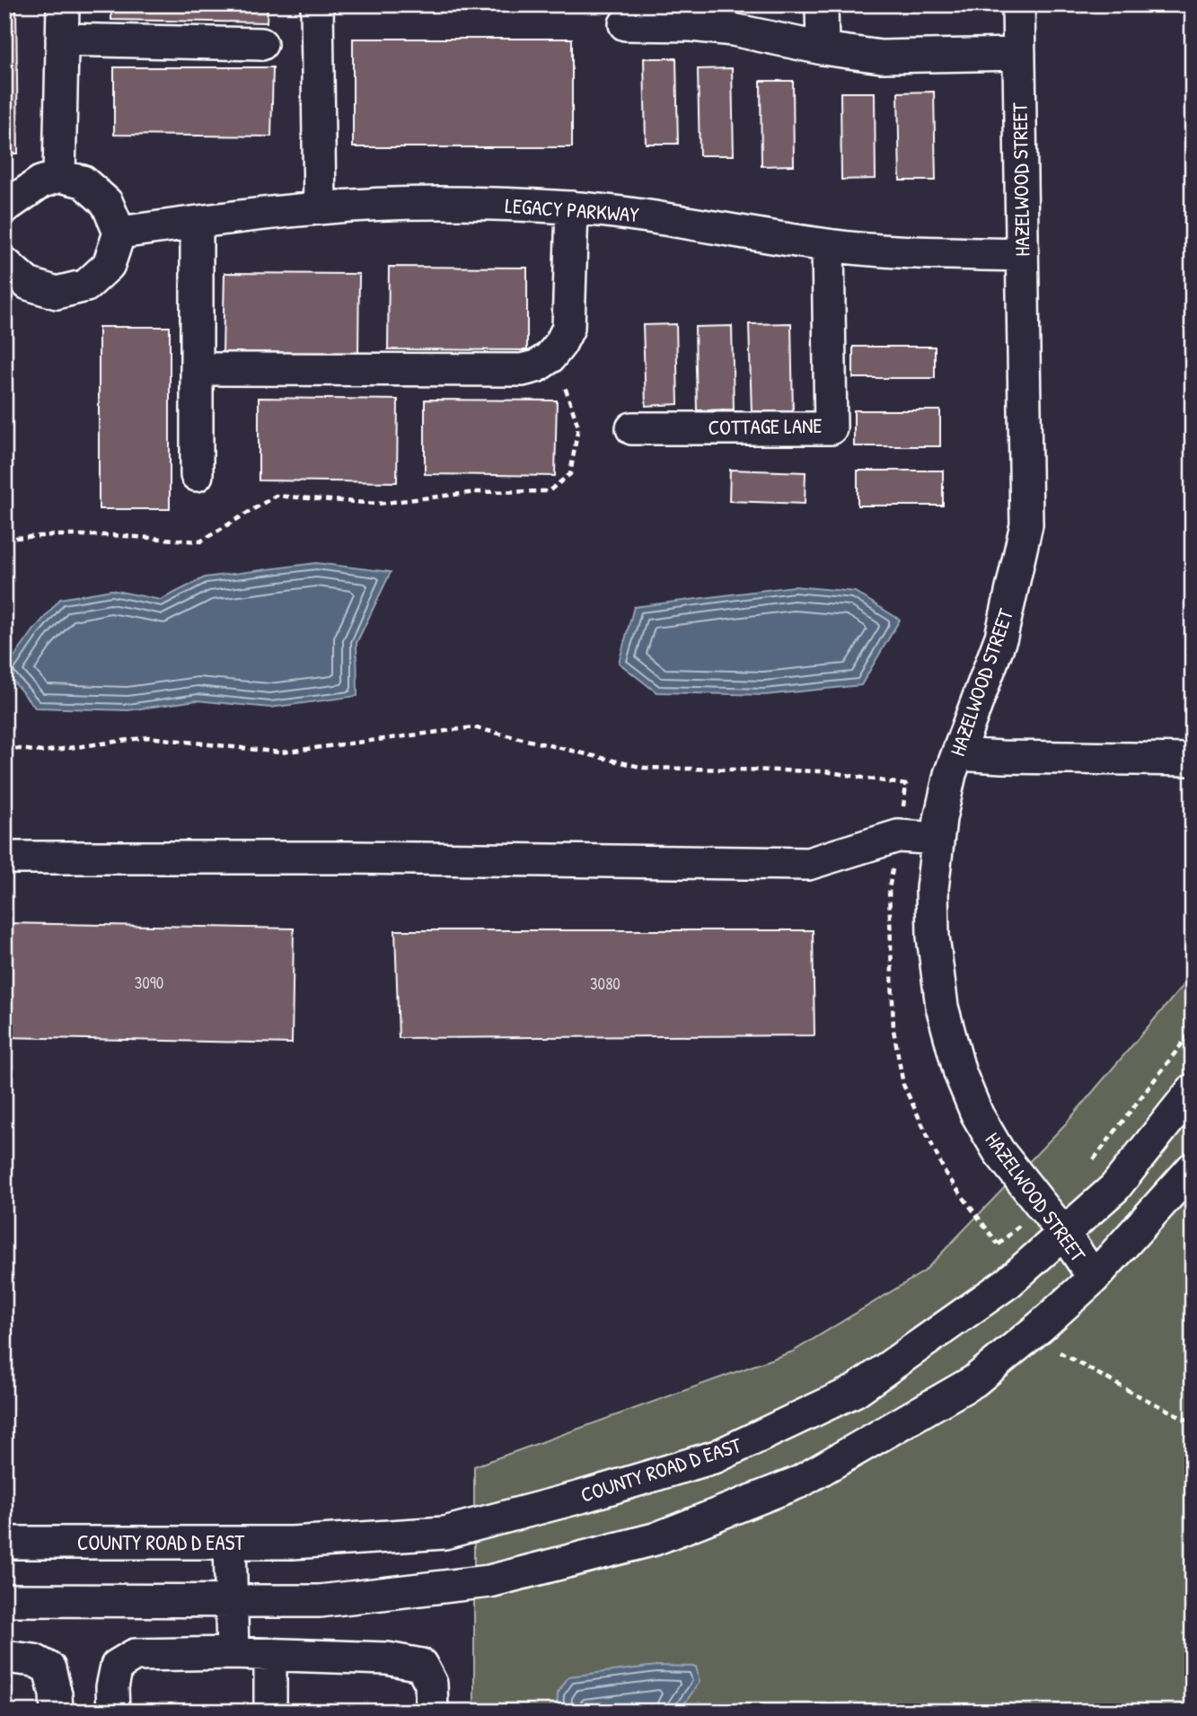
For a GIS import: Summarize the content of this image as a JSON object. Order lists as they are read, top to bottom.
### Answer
{
  "streets": {
    "street": [
      "HAZELWOOD STREET",
      "LEGACY PARKWAY",
      "COTTAGE LANE",
      "COUNTY ROAD D EAST"
    ]
  },
  "crossings": [
    ["HAZELWOOD STREET", "LEGACY PARKWAY"],
    ["HAZELWOOD STREET", "COUNTY ROAD D EAST"],
    ["LEGACY PARKWAY", "COTTAGE LANE"]
  ],
  "house_numbers": ["3090", "3080"]
}
